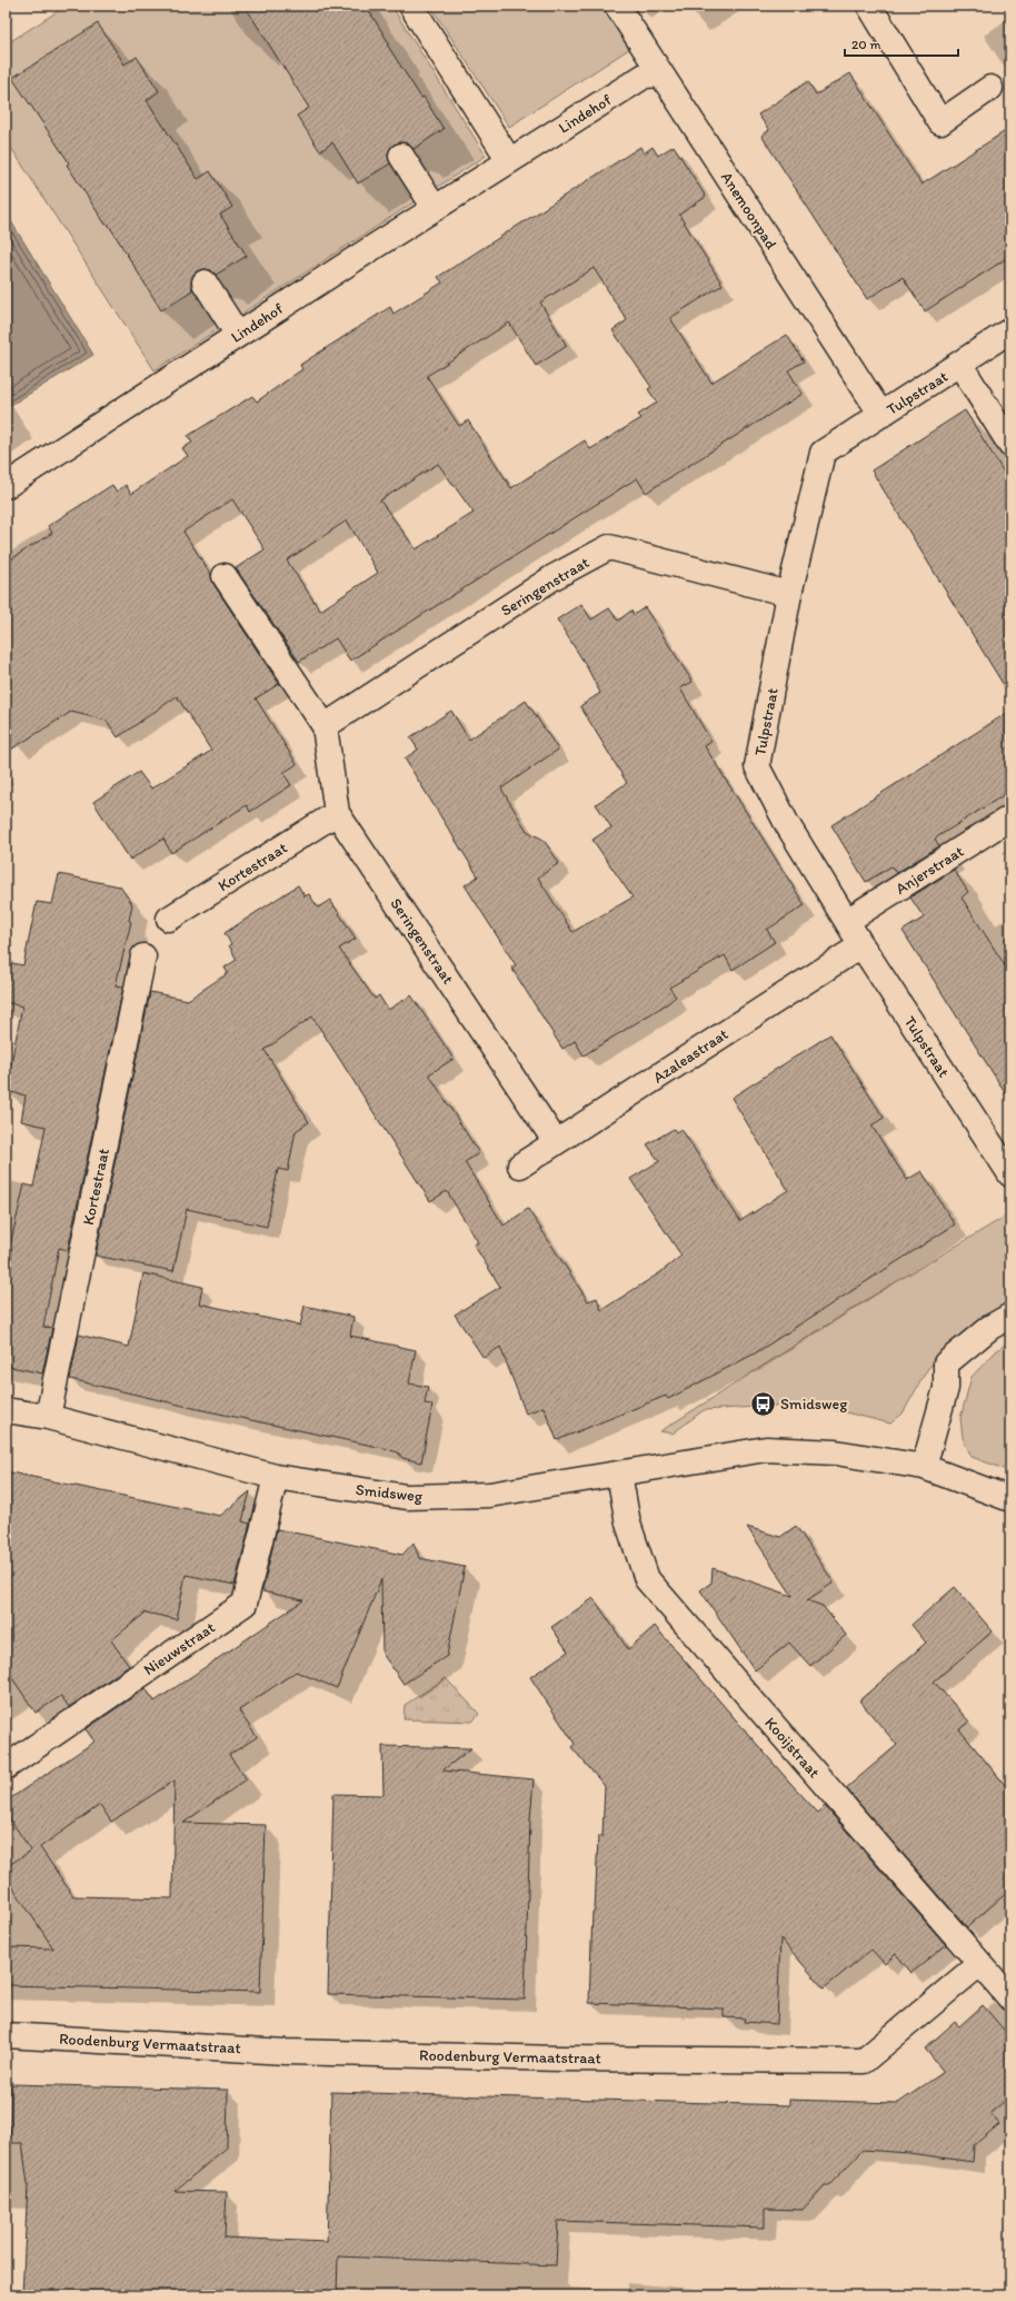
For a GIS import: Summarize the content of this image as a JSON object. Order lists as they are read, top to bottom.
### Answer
{
  "streets": {
    "street": [
      "Lindehof",
      "Anemoonpad",
      "Tulpstraat",
      "Seringenstraat",
      "Kortestraat",
      "Anjerstraat",
      "Azaleastraat",
      "Smidsweg",
      "Nieuwstraat",
      "Kooijstraat",
      "Roodenburg Vermaatstraat"
    ]
  },
  "crossings": [
    ["Lindehof", "Anemoonpad"],
    ["Anemoonpad", "Tulpstraat"],
    ["Tulpstraat", "Seringenstraat"],
    ["Tulpstraat", "Anjerstraat"],
    ["Tulpstraat", "Azaleastraat"],
    ["Seringenstraat", "Kortestraat"],
    ["Seringenstraat", "Azaleastraat"],
    ["Kortestraat", "Smidsweg"],
    ["Smidsweg", "Nieuwstraat"],
    ["Smidsweg", "Kooijstraat"],
    ["Kooijstraat", "Roodenburg Vermaatstraat"]
  ],
  "places": {
    "bus stop": ["Smidsweg"]
  },
  "scale_bar": "20 m"
}
